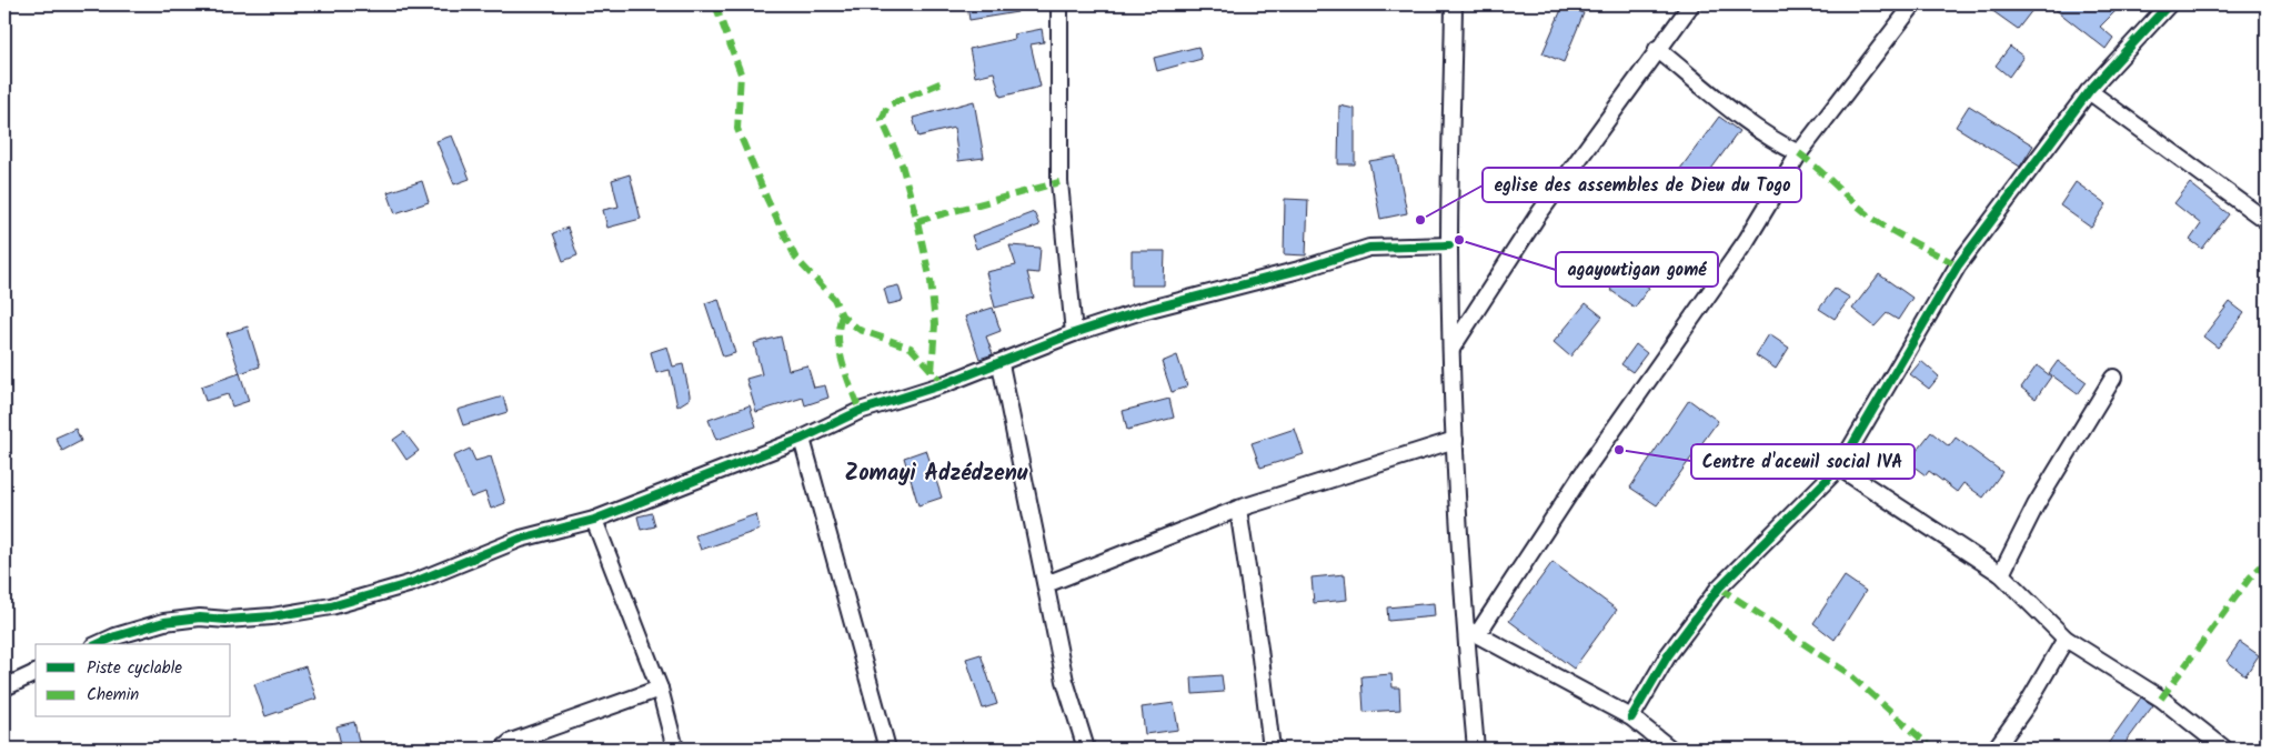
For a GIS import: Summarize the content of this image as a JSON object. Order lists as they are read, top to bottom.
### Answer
{
  "districts": ["Zomayi Adzédzenu"],
  "places": ["eglise des assembles de Dieu du Togo", "agayoutigan gomé", "Centre d'aceuil social IVA"],
  "legend": ["Piste cyclable", "Chemin"]
}
